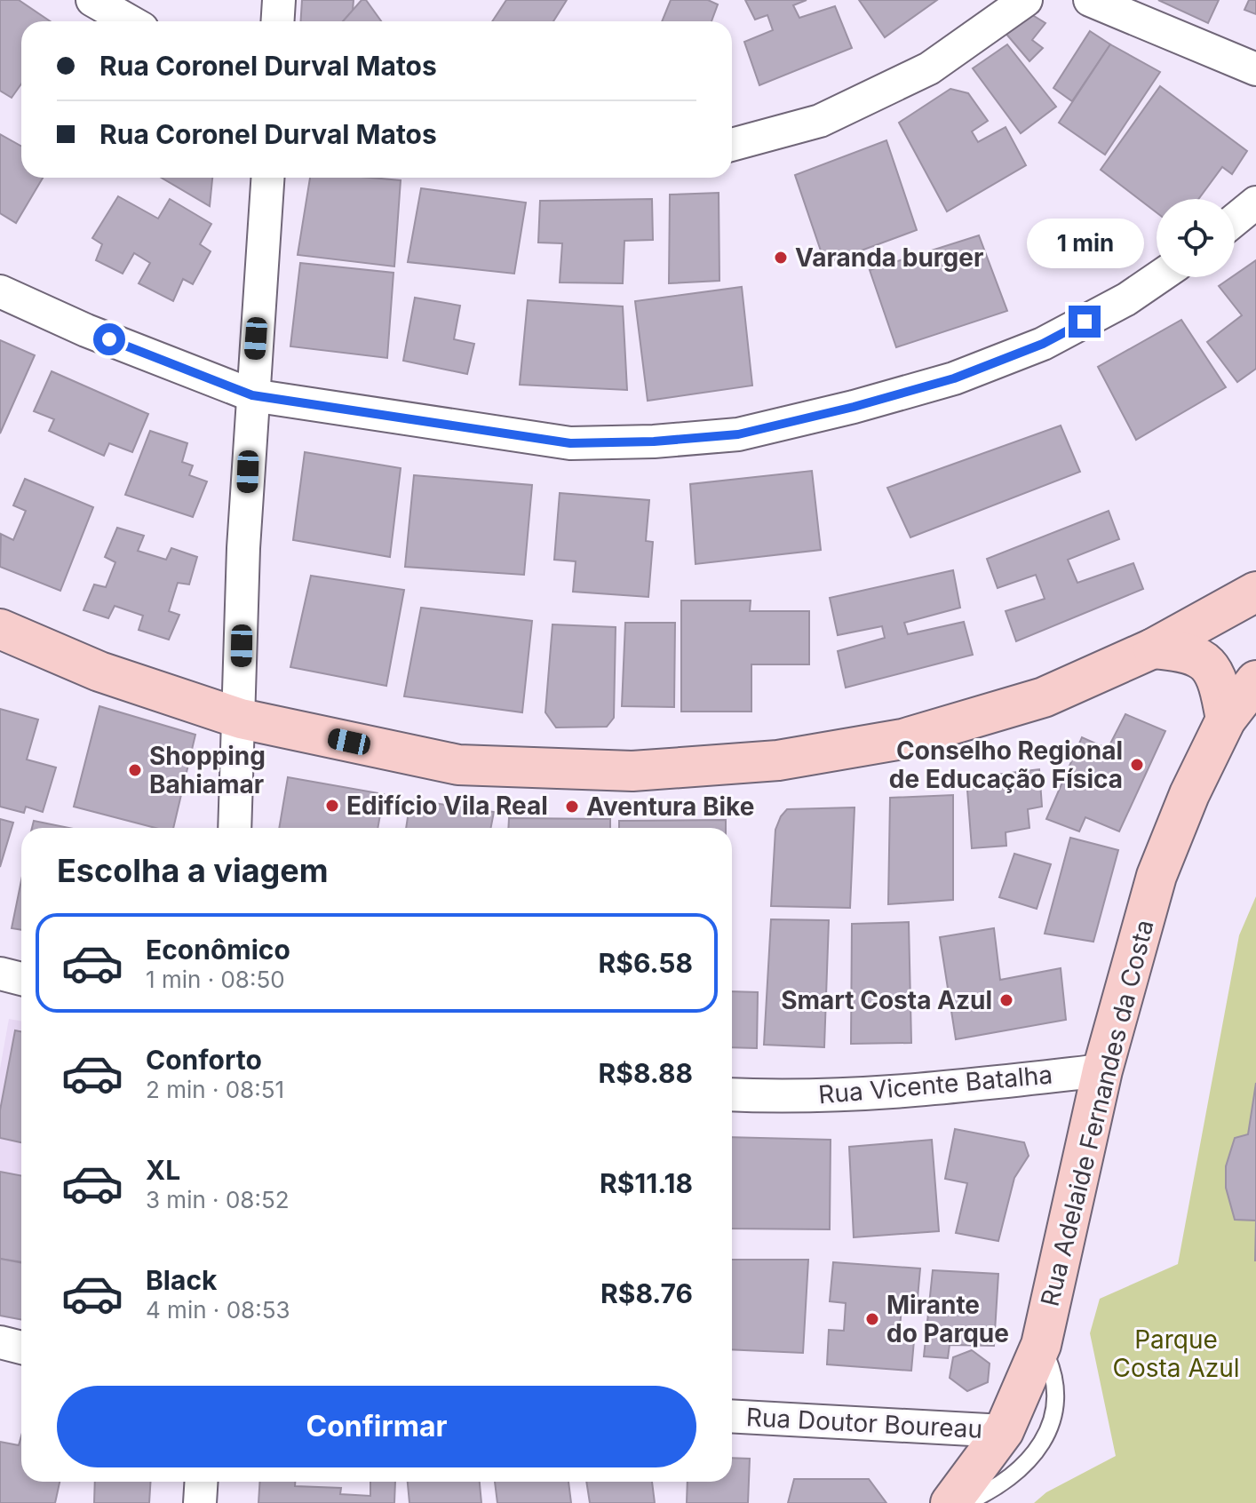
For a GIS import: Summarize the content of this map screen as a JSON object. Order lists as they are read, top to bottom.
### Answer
{
  "streets": {
    "street": ["Rua Vicente Batalha", "Rua Adelaide Fernandes da Costa", "Rua Doutor Boureau"]
  },
  "crossings": [
    ["Rua Vicente Batalha", "Rua Adelaide Fernandes da Costa"],
    ["Rua Adelaide Fernandes da Costa", "Rua Doutor Boureau"]
  ],
  "parks": ["Parque Costa Azul"],
  "places": [
    "Varanda burger",
    "Conselho Regional de Educação Física",
    "Shopping Bahiamar",
    "Edifício Vila Real",
    "Aventura Bike",
    "Smart Costa Azul",
    "Mirante do Parque"
  ],
  "page": {
    "banner": ["Rua Coronel Durval Matos", "Rua Coronel Durval Matos"],
    "bubble": "1 min",
    "heading": "Escolha a viagem",
    "list": [
      {
        "name": "Econômico",
        "note": "1 min · 08:50",
        "value": "R$6.58"
      },
      {
        "name": "Conforto",
        "note": "2 min · 08:51",
        "value": "R$8.88"
      },
      {
        "name": "XL",
        "note": "3 min · 08:52",
        "value": "R$11.18"
      },
      {
        "name": "Black",
        "note": "4 min · 08:53",
        "value": "R$8.76"
      }
    ],
    "buttons": "Confirmar"
  }
}
